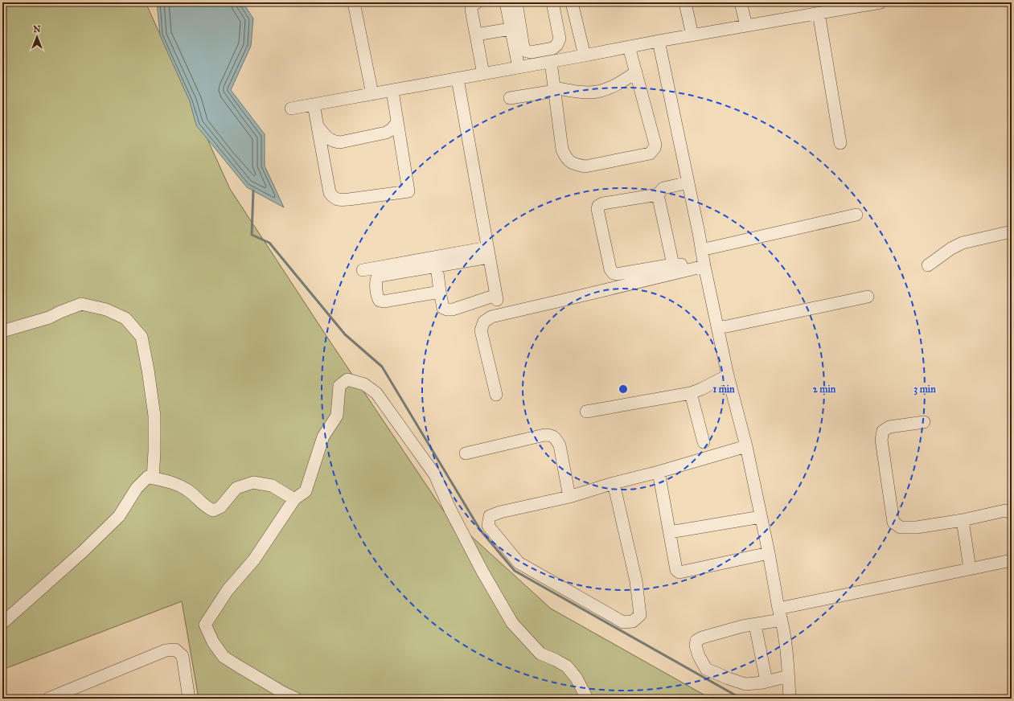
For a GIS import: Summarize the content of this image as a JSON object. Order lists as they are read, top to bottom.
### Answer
{
  "north": "top",
  "rings": ["1 min", "2 min", "3 min"]
}
